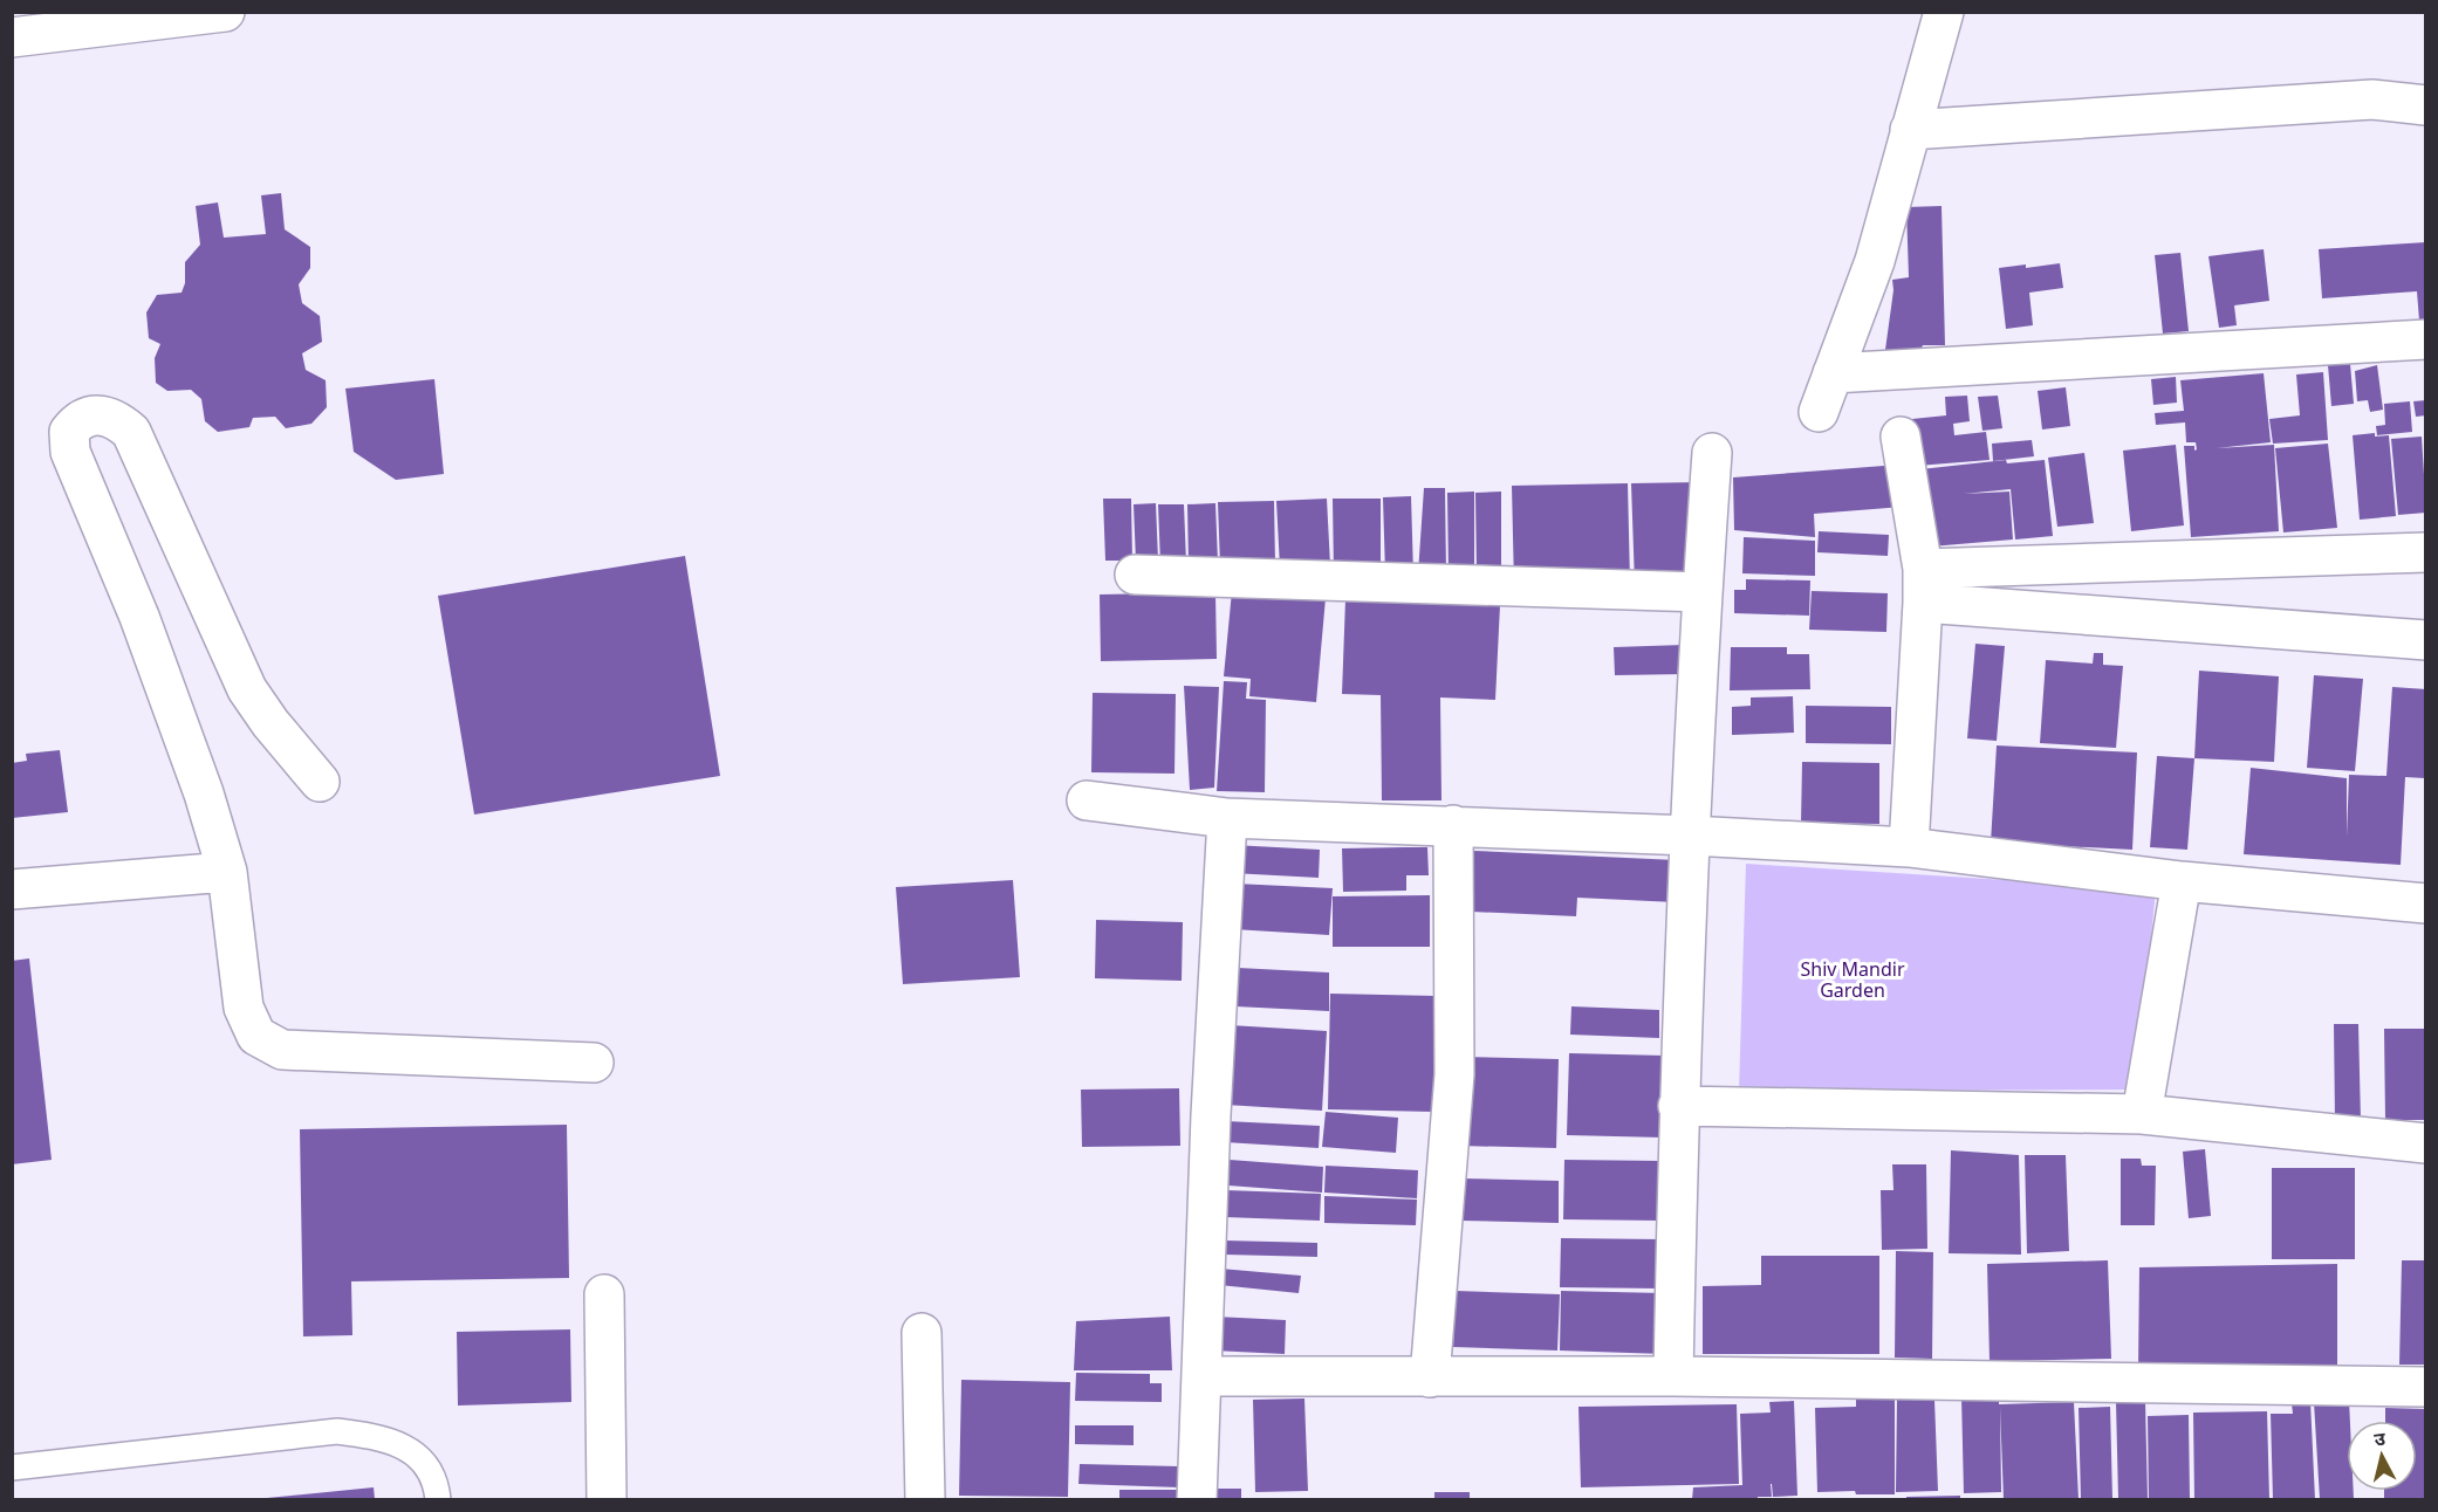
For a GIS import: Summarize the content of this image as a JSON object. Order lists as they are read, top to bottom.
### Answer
{
  "parks": ["Shiv Mandir Garden"],
  "north": "top"
}
